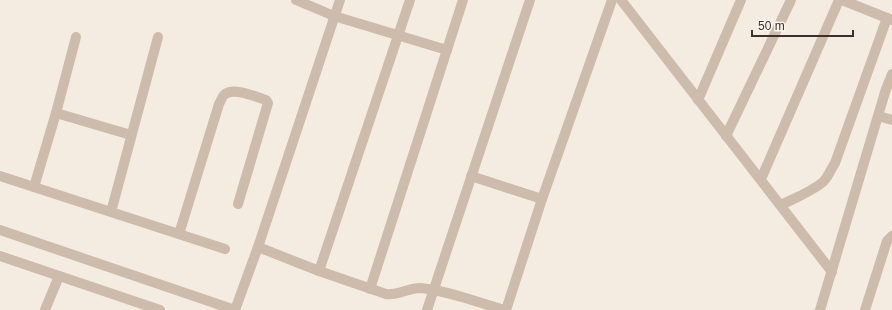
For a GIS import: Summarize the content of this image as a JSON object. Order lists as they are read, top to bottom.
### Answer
{
  "scale_bar": "50 m"
}
